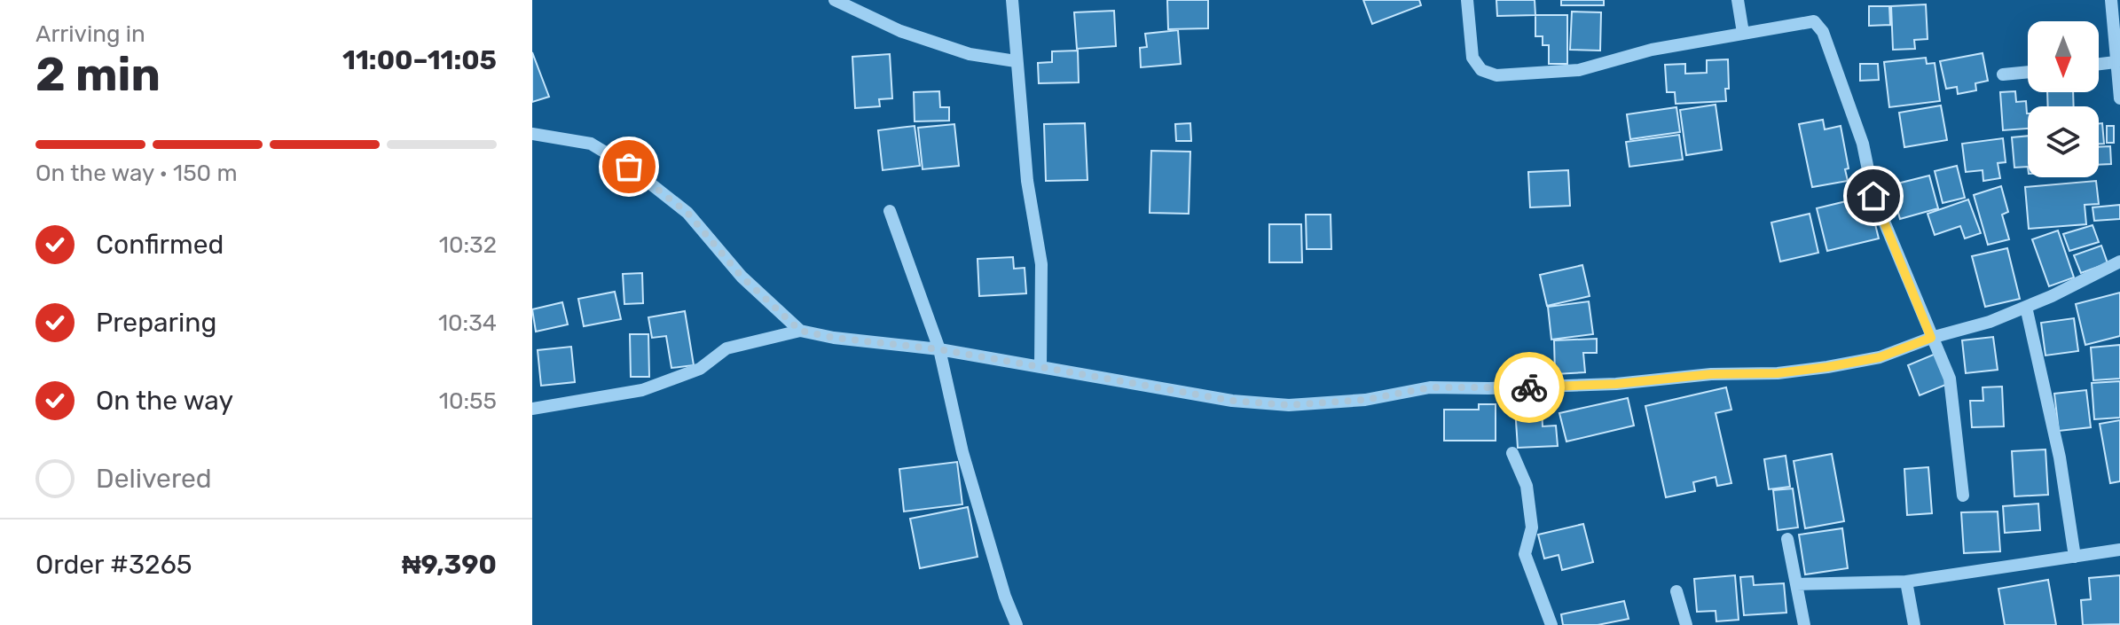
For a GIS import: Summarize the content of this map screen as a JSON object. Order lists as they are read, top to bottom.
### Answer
{
  "north": "bottom",
  "page": {
    "heading": ["2 min", "Arriving in", "11:00–11:05"],
    "panel": ["Order #3265", "₦9,390"],
    "bar": "On the way · 150 m",
    "list": [
      ["Confirmed", "10:32"],
      ["Preparing", "10:34"],
      ["On the way", "10:55"],
      "Delivered"
    ]
  }
}
